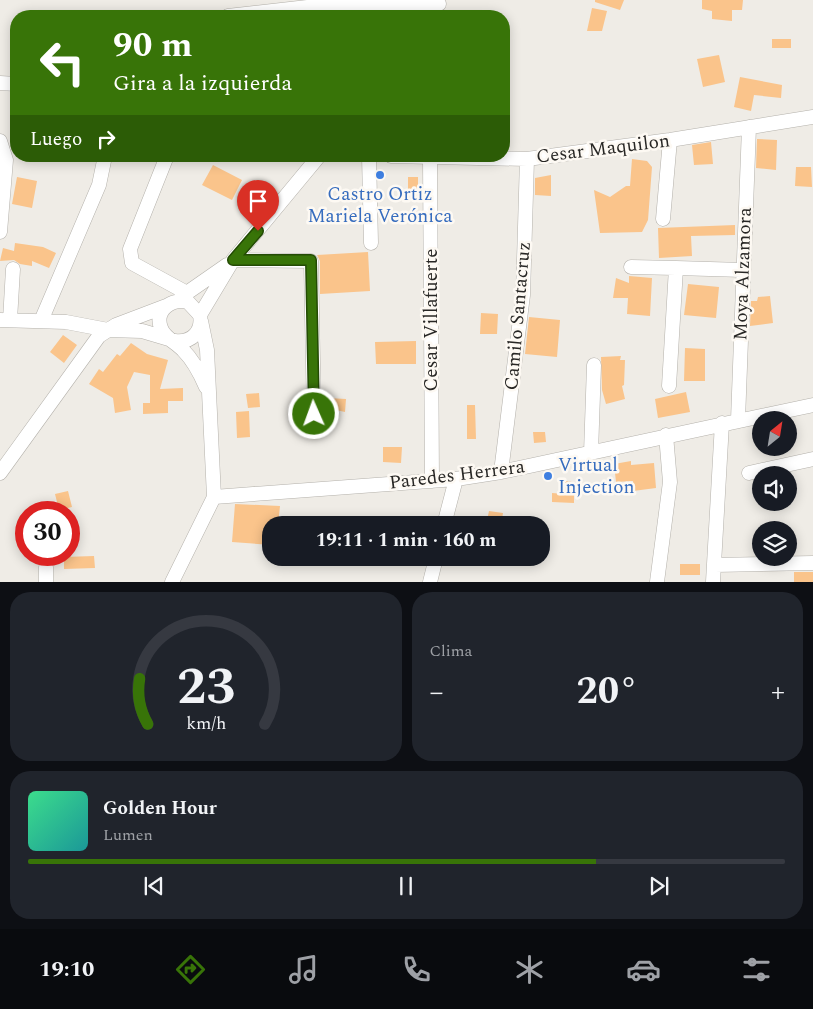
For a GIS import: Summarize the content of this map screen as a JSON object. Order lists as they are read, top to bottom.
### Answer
{
  "streets": {
    "street": [
      "Cesar Maquilon",
      "Moya Alzamora",
      "Camilo Santacruz",
      "Cesar Villafuerte",
      "Paredes Herrera"
    ]
  },
  "crossings": [
    ["Cesar Maquilon", "Moya Alzamora"],
    ["Cesar Maquilon", "Camilo Santacruz"],
    ["Moya Alzamora", "Paredes Herrera"],
    ["Camilo Santacruz", "Paredes Herrera"],
    ["Cesar Villafuerte", "Paredes Herrera"]
  ],
  "places": ["Castro Ortiz Mariela Verónica", "Virtual Injection"],
  "north": "top right",
  "page": {
    "turn": ["90 m", "Gira a la izquierda"],
    "then": "Luego",
    "limit": "30",
    "trip": "19:11 · 1 min · 160 m",
    "tile": "Clima",
    "heat": ["−", "20°", "+"],
    "song": ["Golden Hour", "Lumen"],
    "tabs": "19:10",
    "gauge": ["23", "km/h"]
  }
}
